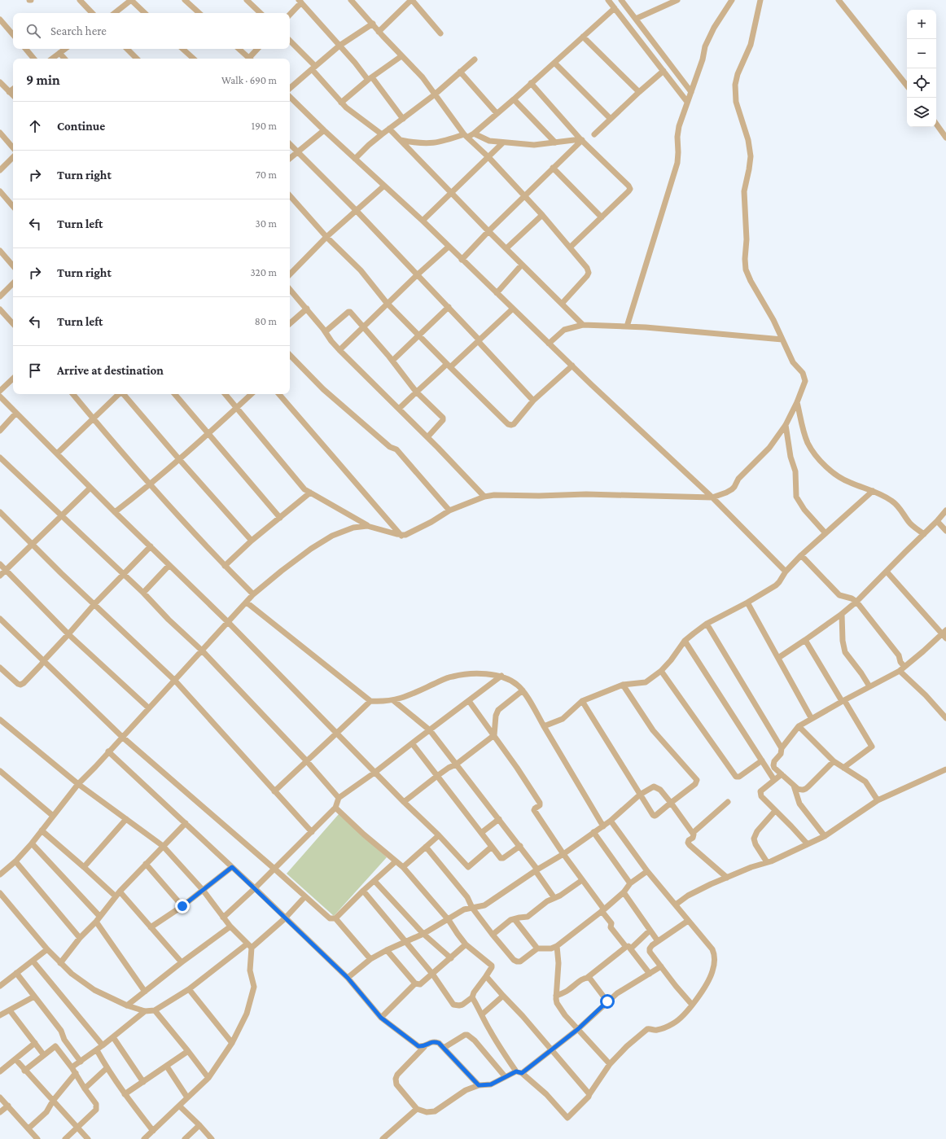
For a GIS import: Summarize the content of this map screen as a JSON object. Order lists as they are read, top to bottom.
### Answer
{
  "page": {
    "map_buttons": ["+", "−"],
    "search": "Search here",
    "heading": ["9 min", "Walk · 690 m"],
    "list": [
      ["Continue", "190 m"],
      ["Turn right", "70 m"],
      ["Turn left", "30 m"],
      ["Turn right", "320 m"],
      ["Turn left", "80 m"],
      "Arrive at destination"
    ]
  }
}
